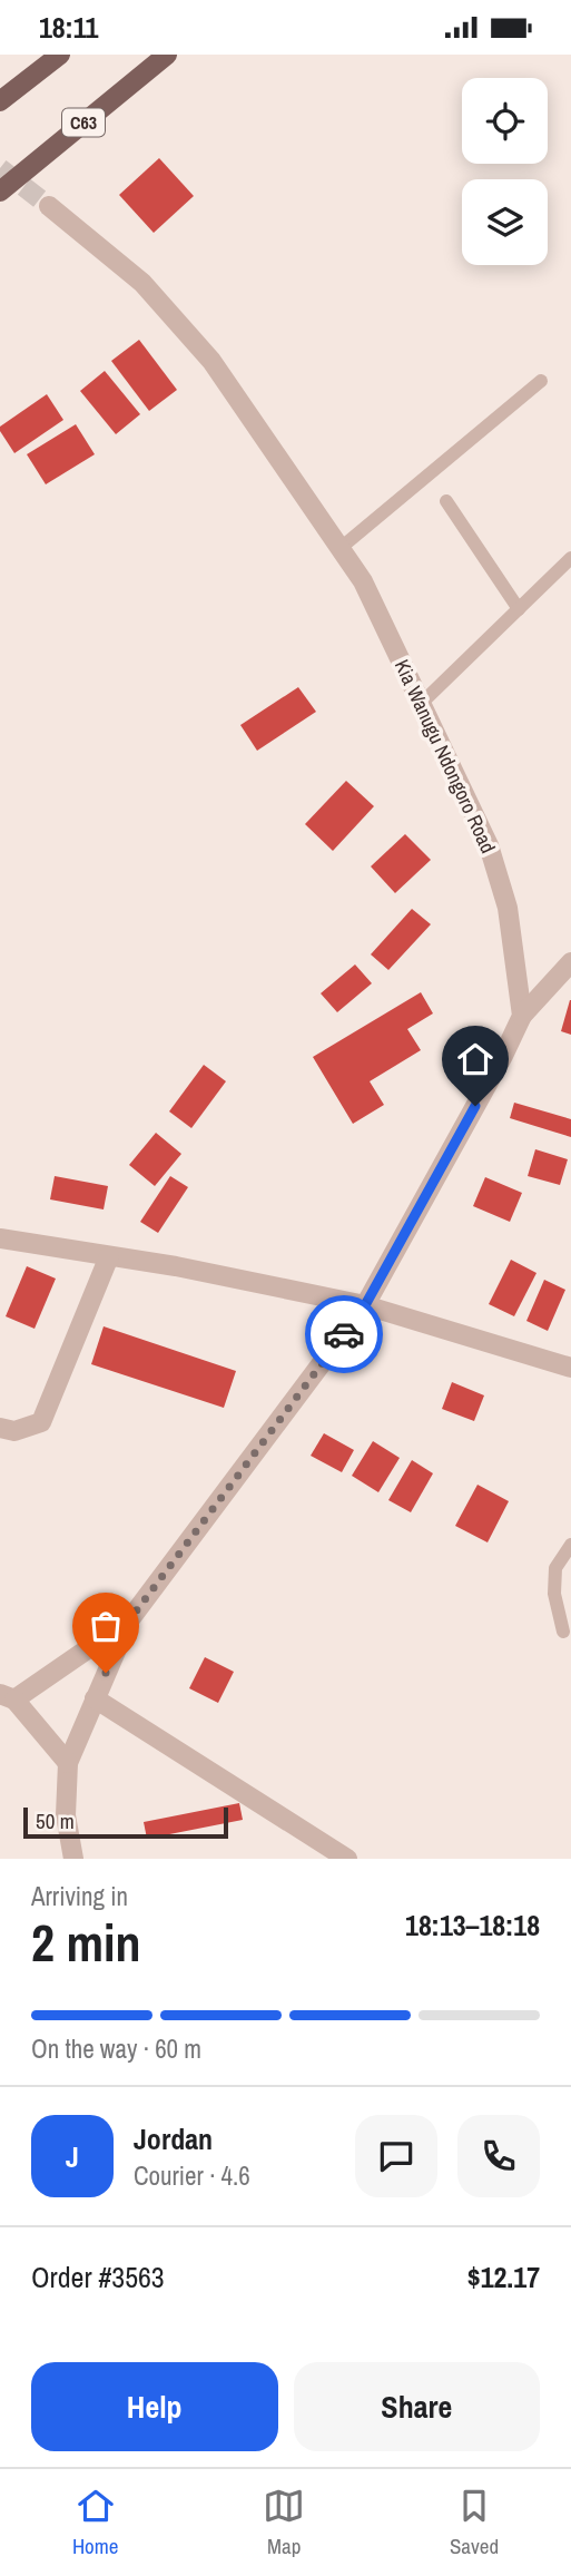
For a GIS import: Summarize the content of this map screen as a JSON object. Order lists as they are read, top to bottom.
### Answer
{
  "streets": {
    "main road": ["C63"],
    "street": ["Kia Wanugu Ndongoro Road"]
  },
  "scale_bar": "50 m",
  "page": {
    "status": "18:11",
    "scale": "50 m",
    "heading": ["2 min", "Arriving in", "18:13–18:18"],
    "panel": [
      "Jordan",
      "Courier · 4.6",
      "Order #3563",
      "$12.17"
    ],
    "bar": "On the way · 60 m",
    "round": "J",
    "buttons": ["Help", "Share"],
    "tabs": ["Home", "Map", "Saved"]
  }
}
